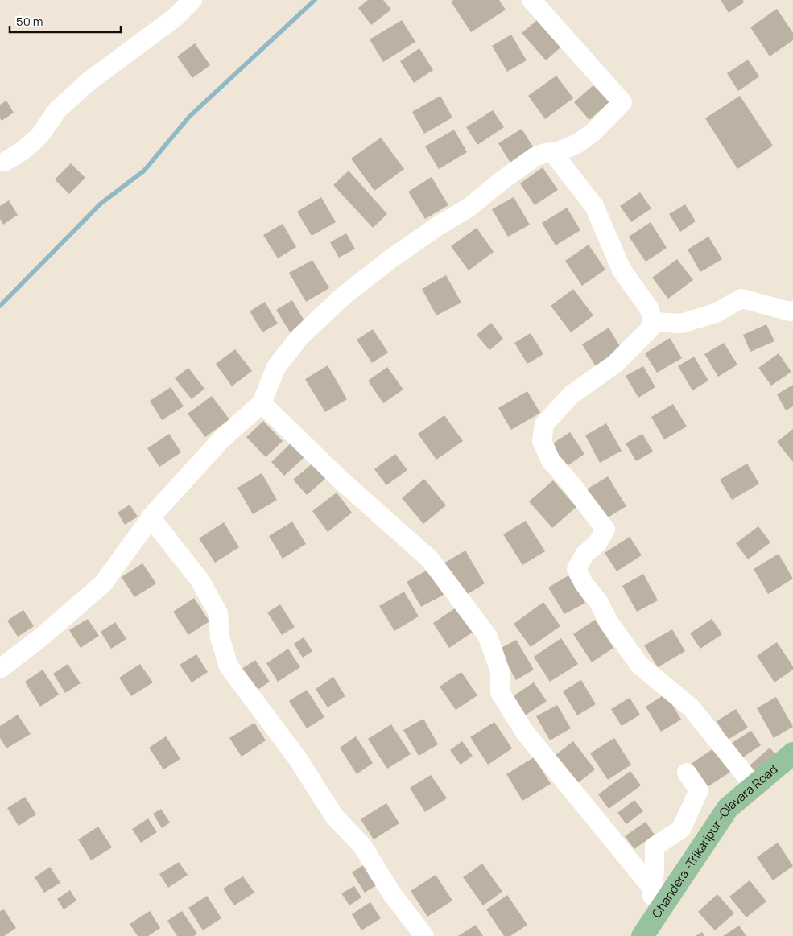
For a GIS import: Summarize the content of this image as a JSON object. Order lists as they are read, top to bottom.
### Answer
{
  "streets": {
    "main road": ["Chandera -Trikaripur -Olavara Road"]
  },
  "scale_bar": "50 m"
}
